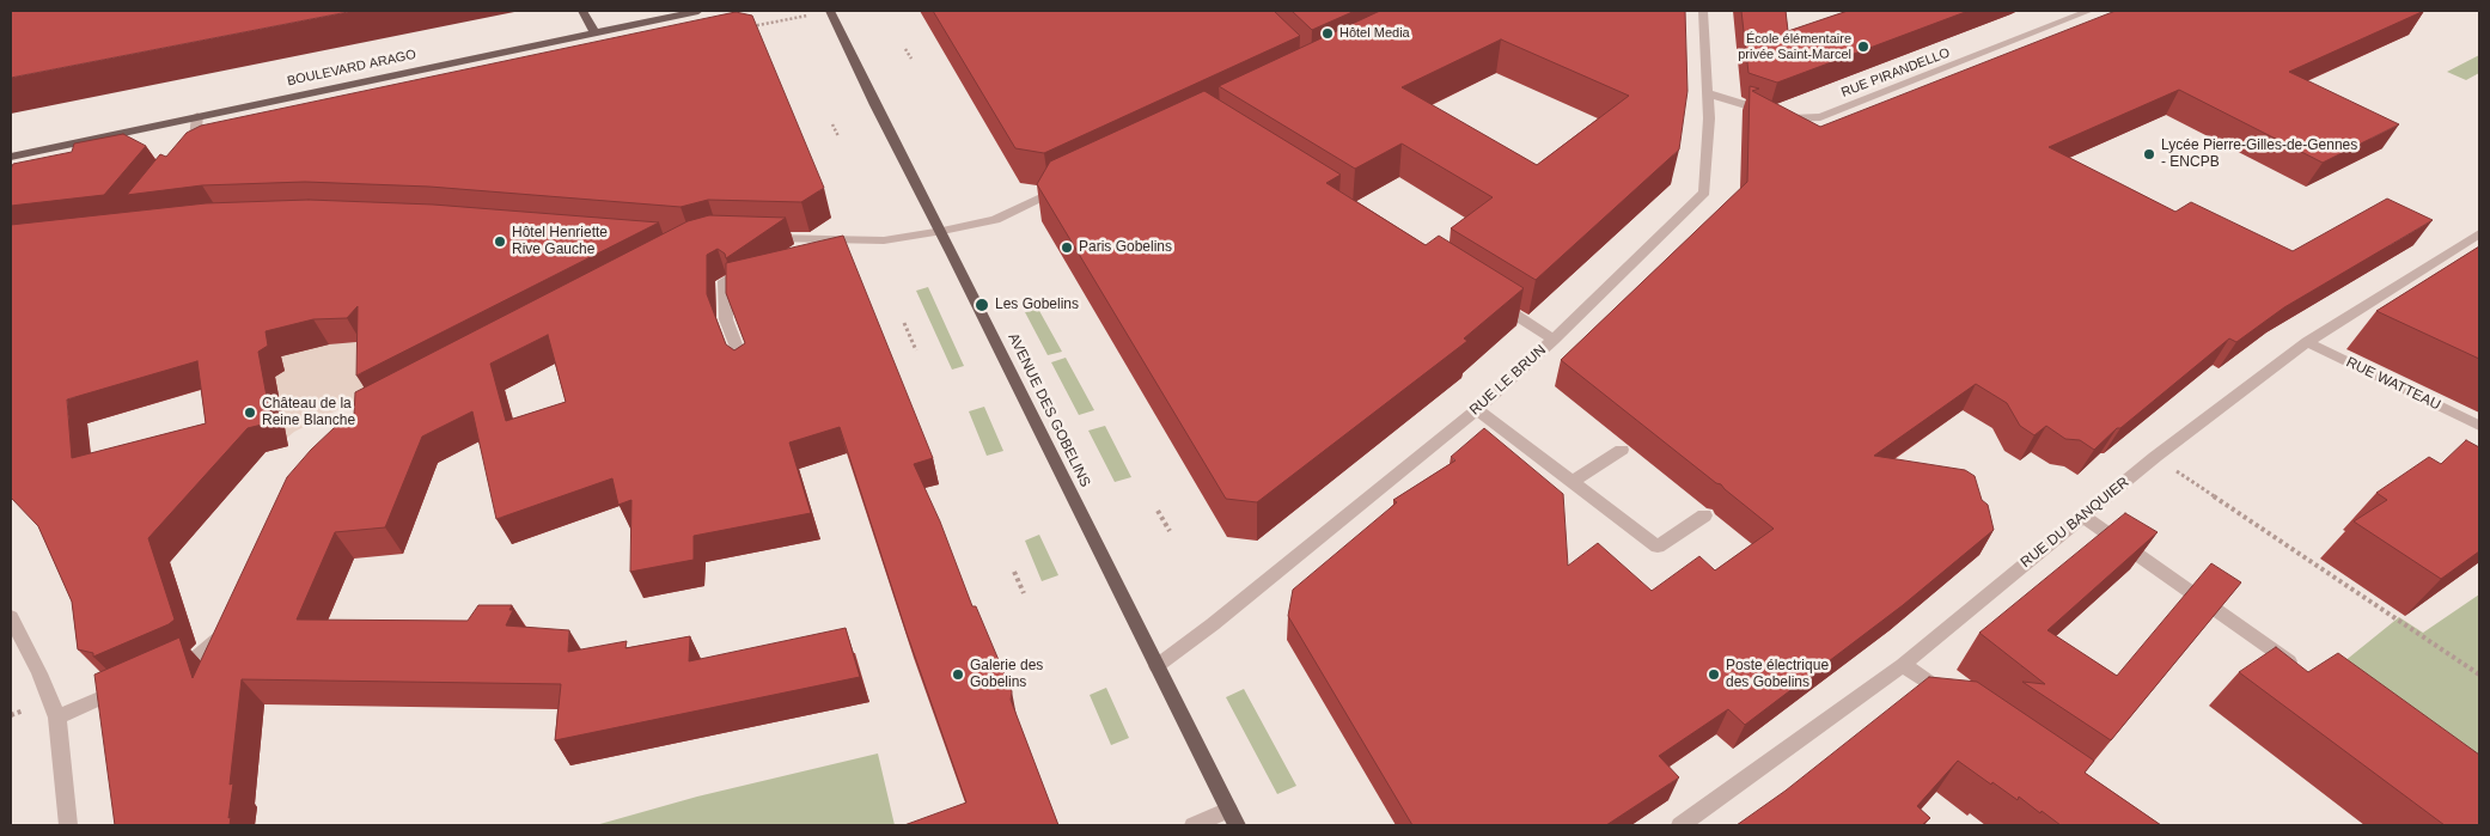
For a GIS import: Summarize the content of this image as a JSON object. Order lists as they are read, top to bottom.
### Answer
{
  "streets": {
    "main road": ["BOULEVARD ARAGO", "AVENUE DES GOBELINS"],
    "street": [
      "RUE PIRANDELLO",
      "RUE LE BRUN",
      "RUE WATTEAU",
      "RUE DU BANQUIER"
    ]
  },
  "crossings": [
    ["RUE PIRANDELLO", "RUE LE BRUN"],
    ["RUE LE BRUN", "AVENUE DES GOBELINS"],
    ["RUE WATTEAU", "RUE DU BANQUIER"]
  ],
  "places": [
    "Hôtel Media",
    "École élémentaire privée Saint-Marcel",
    "Lycée Pierre-Gilles-de-Gennes - ENCPB",
    "Hôtel Henriette Rive Gauche",
    "Paris Gobelins",
    "Les Gobelins",
    "Château de la Reine Blanche",
    "Galerie des Gobelins",
    "Poste électrique des Gobelins"
  ]
}
